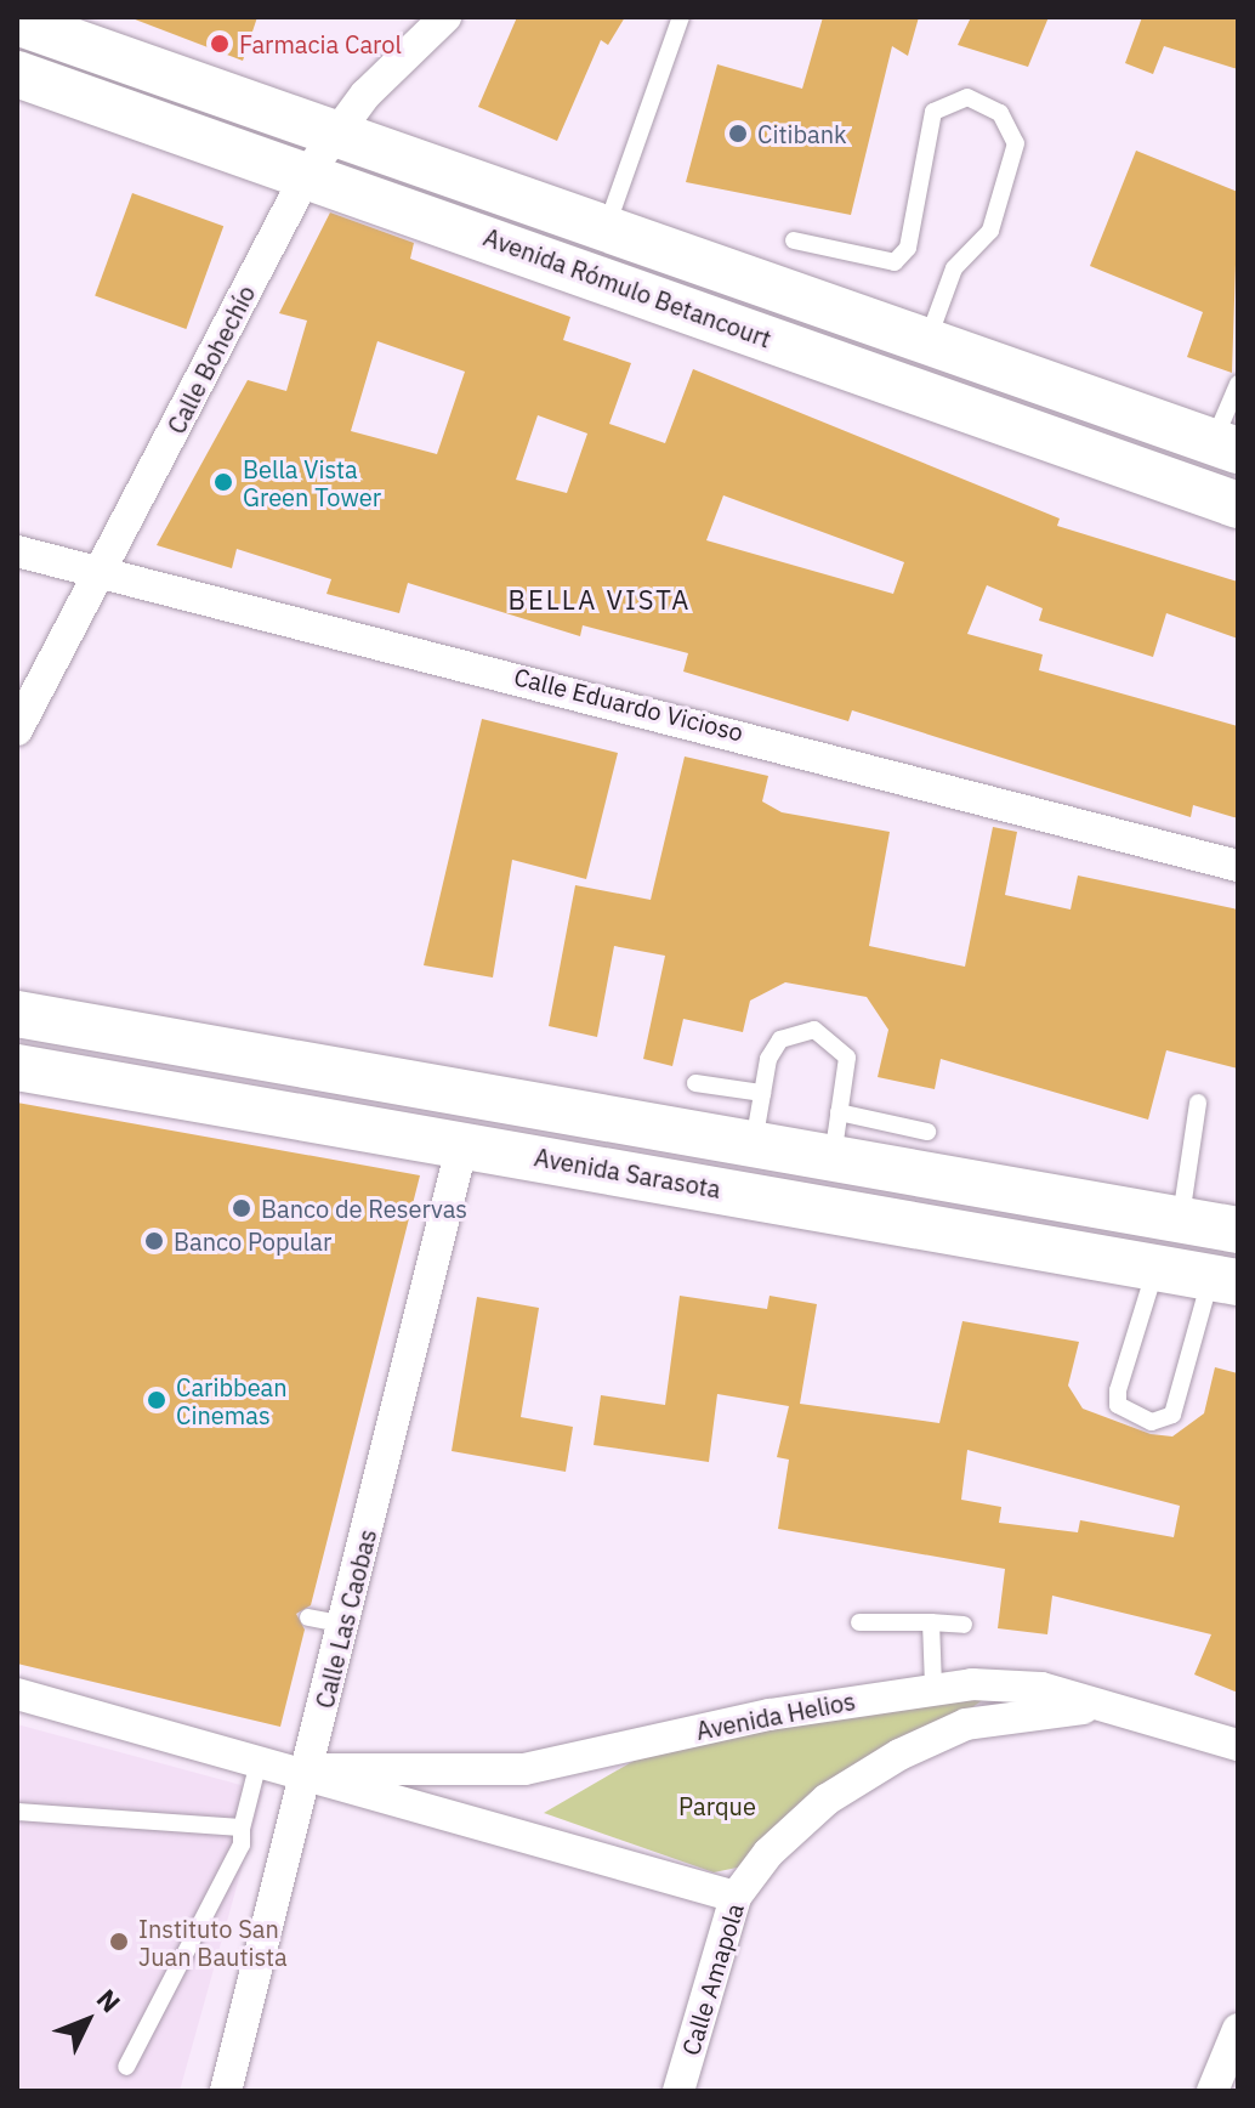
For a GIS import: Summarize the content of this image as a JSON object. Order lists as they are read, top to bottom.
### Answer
{
  "streets": {
    "main road": ["Avenida Rómulo Betancourt", "Avenida Sarasota"],
    "street": [
      "Calle Bohechío",
      "Calle Eduardo Vicioso",
      "Calle Las Caobas",
      "Avenida Helios",
      "Calle Amapola"
    ]
  },
  "crossings": [
    ["Avenida Rómulo Betancourt", "Calle Bohechío"],
    ["Calle Bohechío", "Calle Eduardo Vicioso"],
    ["Avenida Sarasota", "Calle Las Caobas"],
    ["Calle Las Caobas", "Avenida Helios"],
    ["Avenida Helios", "Calle Amapola"]
  ],
  "districts": ["BELLA VISTA"],
  "parks": ["Parque"],
  "places": [
    "Farmacia Carol",
    "Citibank",
    "Bella Vista Green Tower",
    "Banco de Reservas",
    "Banco Popular",
    "Caribbean Cinemas",
    "Instituto San Juan Bautista"
  ],
  "north": "top right"
}
